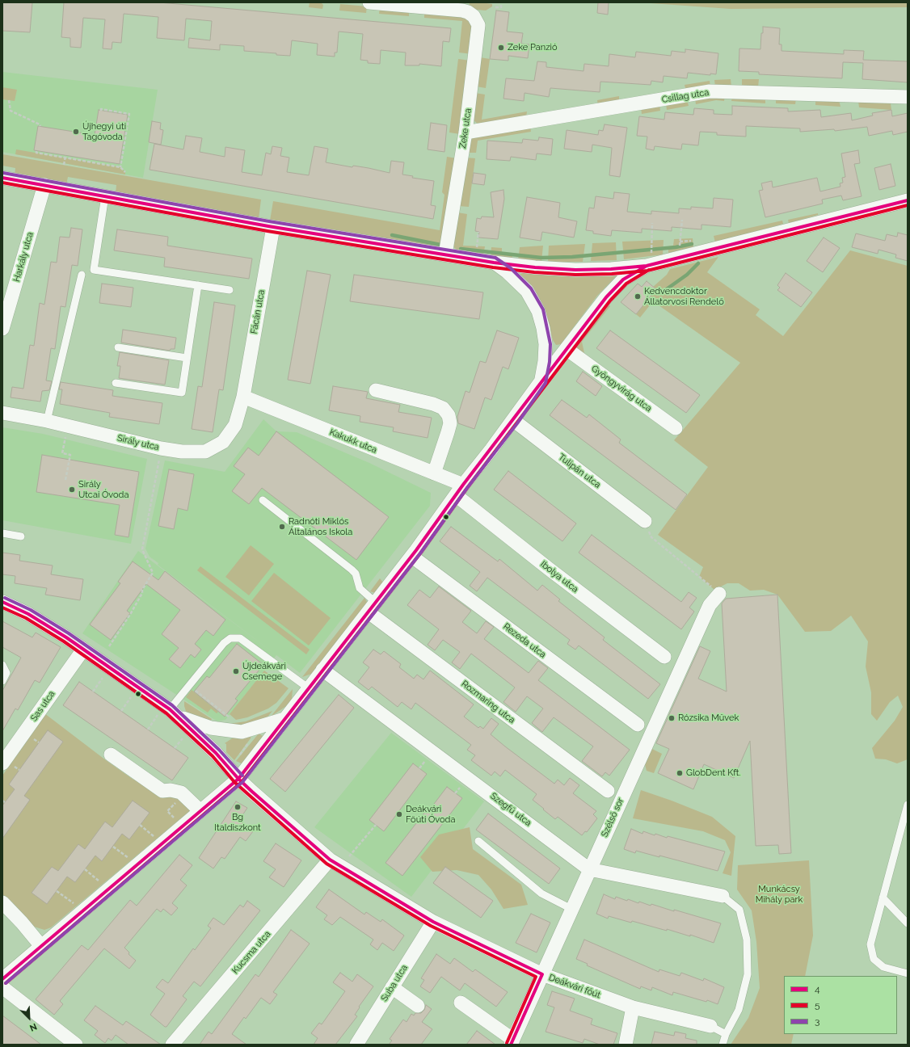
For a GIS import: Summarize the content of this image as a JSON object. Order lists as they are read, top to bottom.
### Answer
{
  "streets": {
    "street": [
      "Csillag utca",
      "Zeke utca",
      "Harkály utca",
      "Fácán utca",
      "Gyöngyvirág utca",
      "Kakukk utca",
      "Sirály utca",
      "Tulipán utca",
      "Ibolya utca",
      "Rezeda utca",
      "Rozmaring utca",
      "Sas utca",
      "Szegfű utca",
      "Szélső sor",
      "Kucsma utca",
      "Suba utca",
      "Deákvári főút"
    ]
  },
  "crossings": [
    ["Csillag utca", "Zeke utca"],
    ["Fácán utca", "Kakukk utca"],
    ["Fácán utca", "Sirály utca"],
    ["Kakukk utca", "Sirály utca"],
    ["Kakukk utca", "Ibolya utca"],
    ["Sas utca", "Deákvári főút"],
    ["Szegfű utca", "Szélső sor"],
    ["Szélső sor", "Deákvári főút"],
    ["Kucsma utca", "Deákvári főút"],
    ["Suba utca", "Deákvári főút"]
  ],
  "parks": ["Munkácsy Mihály park"],
  "places": [
    "Zeke Panzió",
    "Újhegyi úti Tagóvoda",
    "Kedvencdoktor Állatorvosi Rendelő",
    "Sirály Utcai Óvoda",
    "Radnóti Miklós Általános Iskola",
    "Újdeákvári Csemege",
    "Rózsika Művek",
    "GlobDent Kft.",
    "Bg Italdiszkont",
    "Deákvári Főúti Óvoda"
  ],
  "lines": ["transit line 3", "transit line 4", "transit line 5"],
  "legend": ["4", "5", "3"],
  "north": "bottom right"
}
